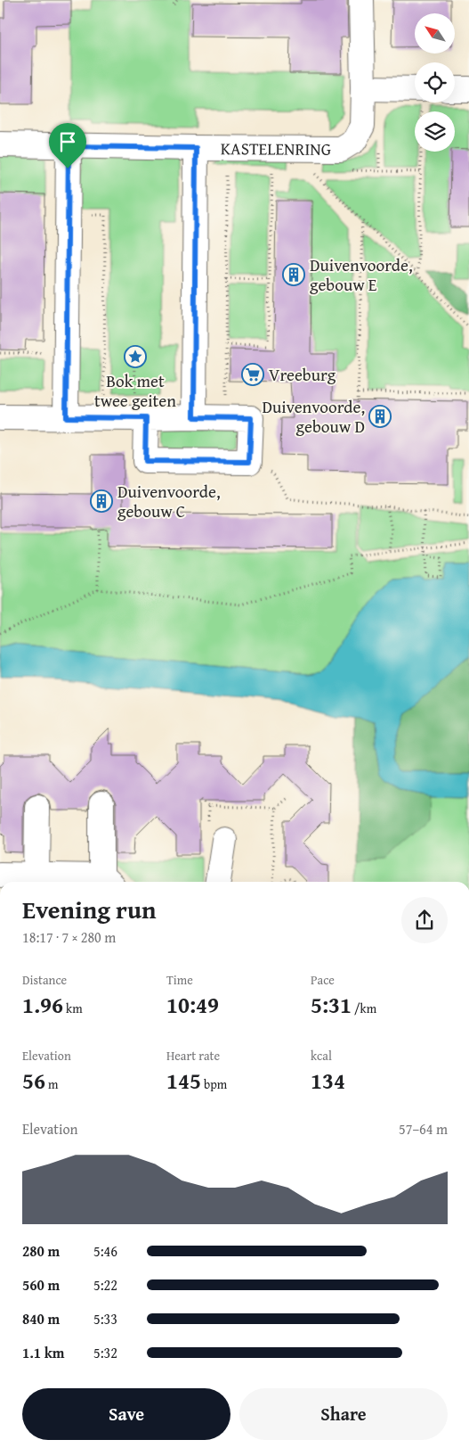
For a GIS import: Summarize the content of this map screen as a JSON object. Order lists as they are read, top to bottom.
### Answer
{
  "streets": {
    "street": ["KASTELENRING"]
  },
  "places": {
    "building": ["Duivenvoorde, gebouw E", "Duivenvoorde, gebouw D", "Duivenvoorde, gebouw C"],
    "place": ["Bok met twee geiten"],
    "supermarket": ["Vreeburg"]
  },
  "north": "top left",
  "page": {
    "heading": ["Evening run", "18:17 · 7 × 280 m"],
    "stats": [
      ["Distance", "1.96 km"],
      ["Time", "10:49"],
      ["Pace", "5:31 /km"],
      ["Elevation", "56 m"],
      ["Heart rate", "145 bpm"],
      ["kcal", "134"]
    ],
    "chart": ["Elevation", "57–64 m"],
    "list": [
      {
        "name": "280 m",
        "note": "5:46"
      },
      {
        "name": "560 m",
        "note": "5:22"
      },
      {
        "name": "840 m",
        "note": "5:33"
      },
      {
        "name": "1.1 km",
        "note": "5:32"
      }
    ],
    "buttons": ["Save", "Share"]
  }
}
